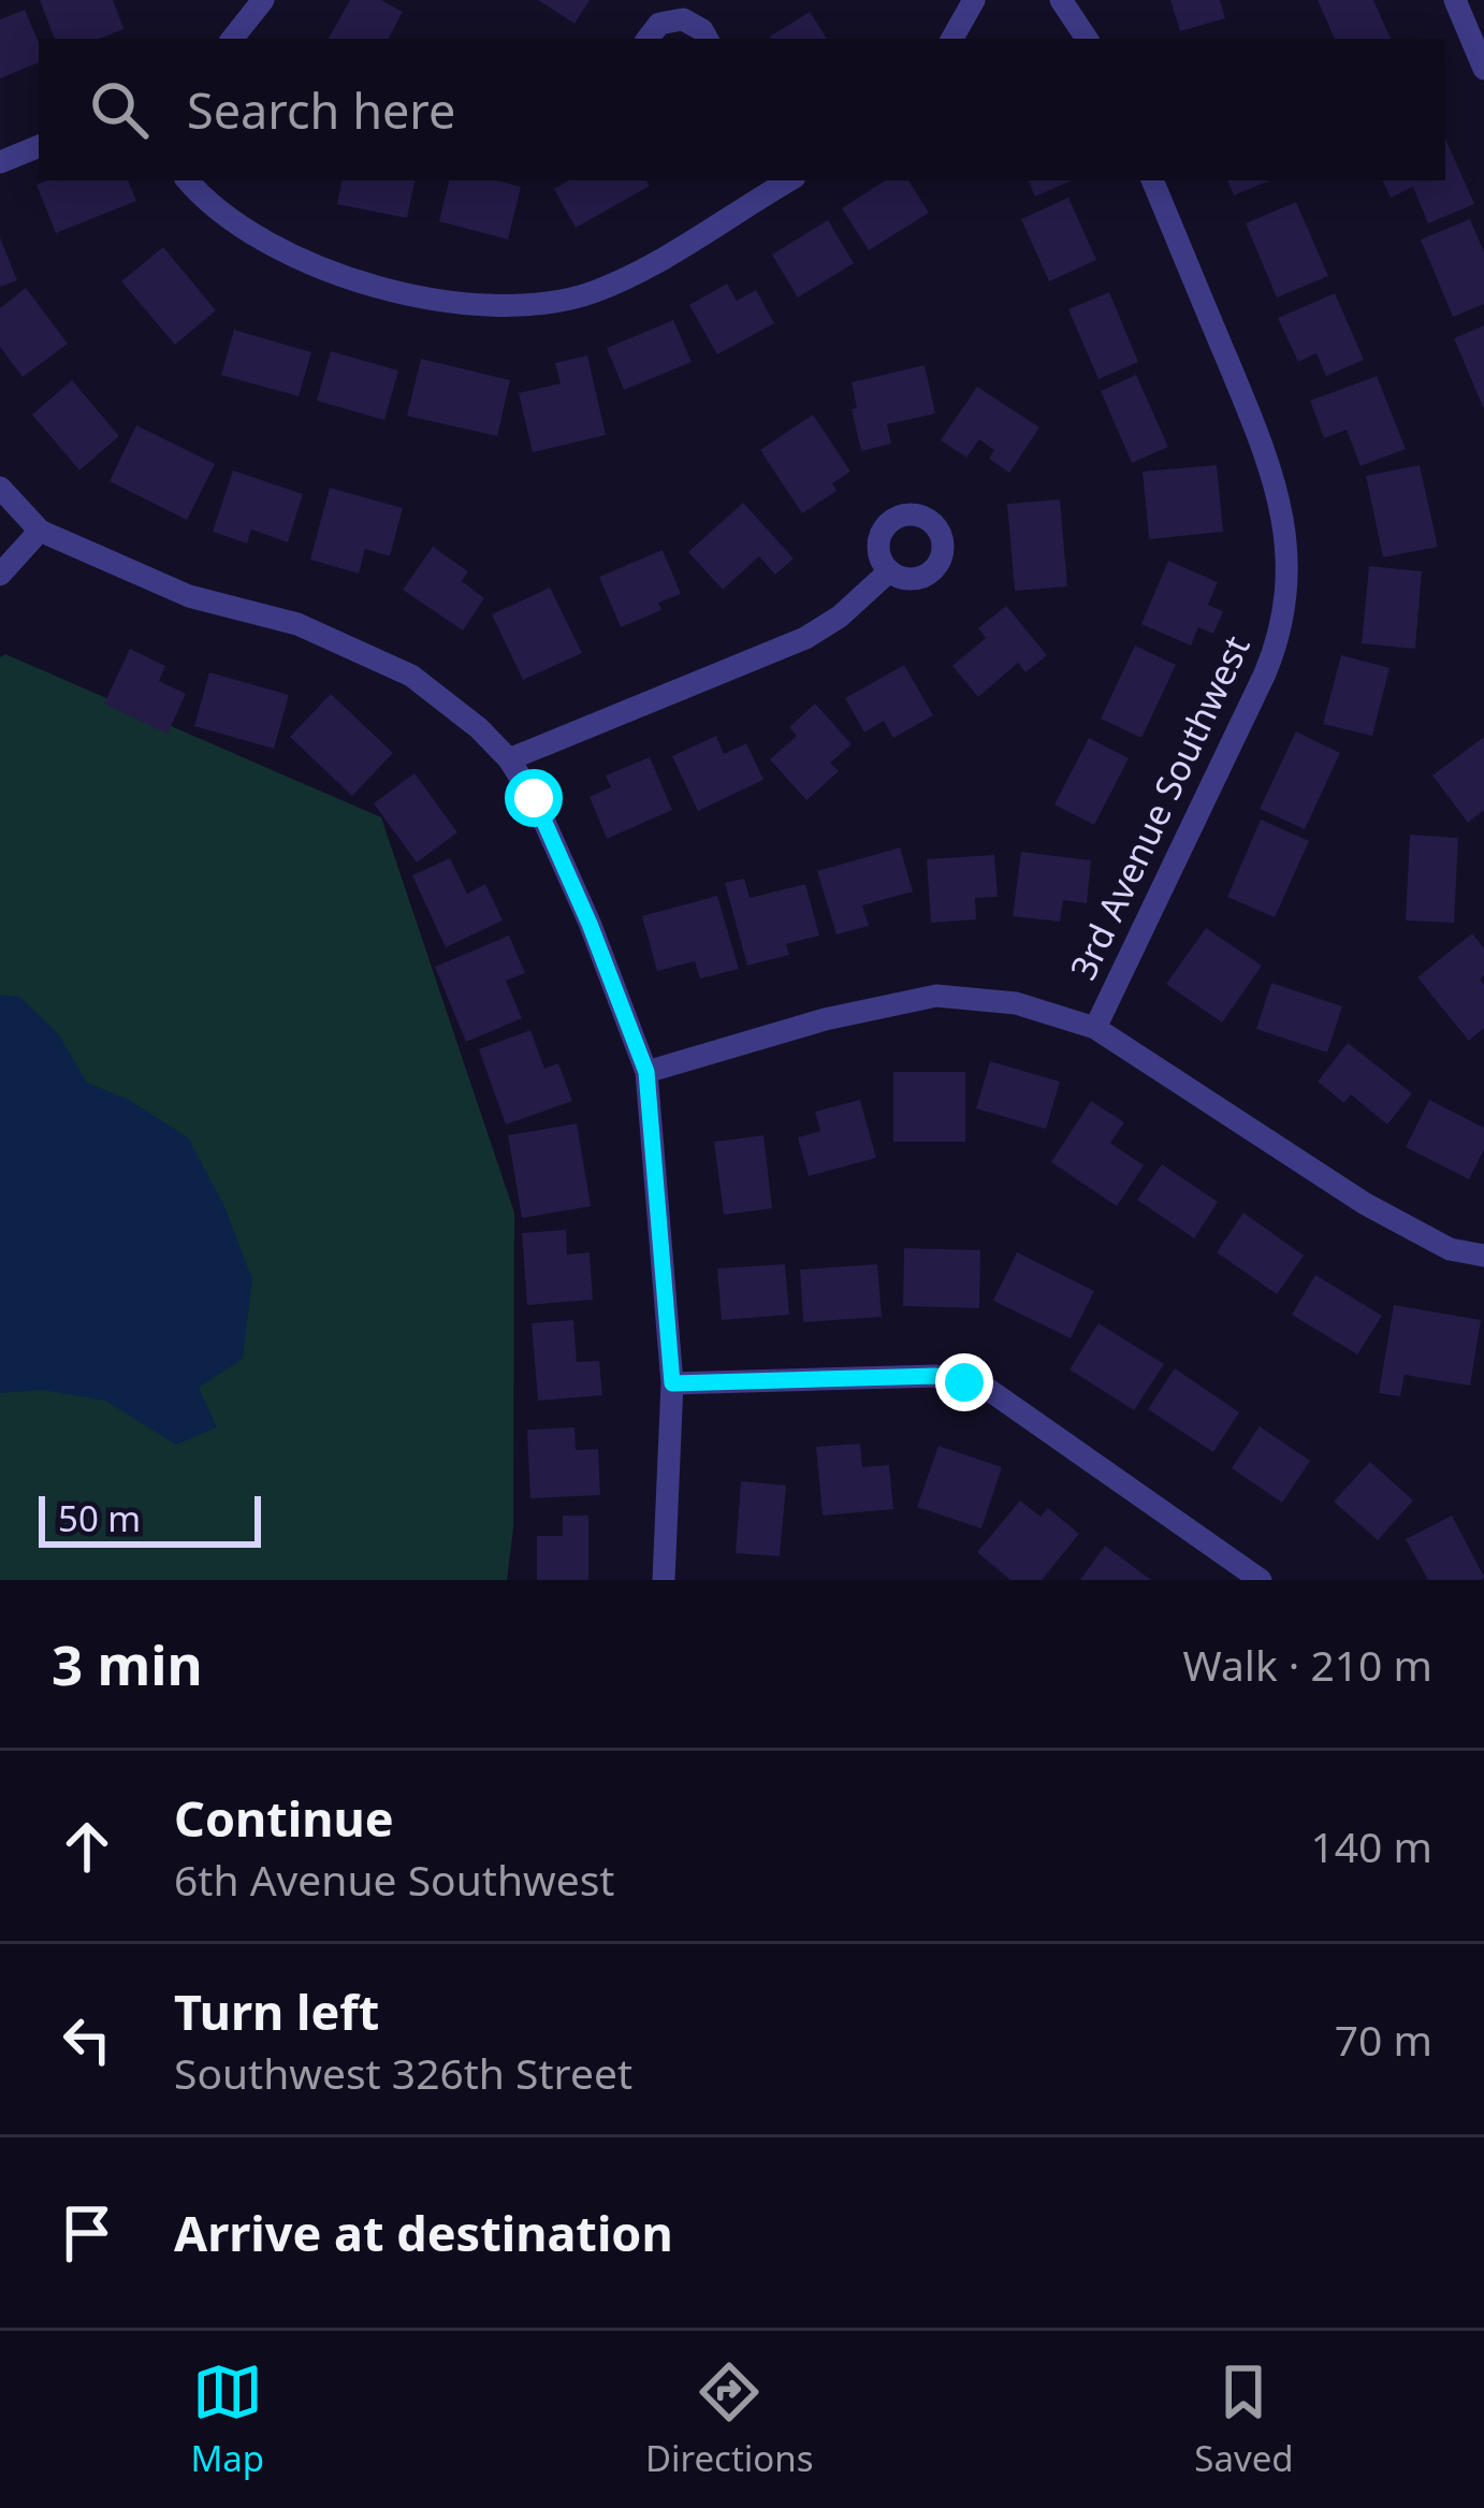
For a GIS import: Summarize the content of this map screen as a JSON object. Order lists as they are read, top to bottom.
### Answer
{
  "streets": {
    "street": ["3rd Avenue Southwest"]
  },
  "scale_bar": "50 m",
  "page": {
    "search": "Search here",
    "scale": "50 m",
    "heading": ["3 min", "Walk · 210 m"],
    "list": [
      ["Continue", "6th Avenue Southwest", "140 m"],
      ["Turn left", "Southwest 326th Street", "70 m"],
      "Arrive at destination"
    ],
    "nav": ["Map", "Directions", "Saved"]
  }
}
